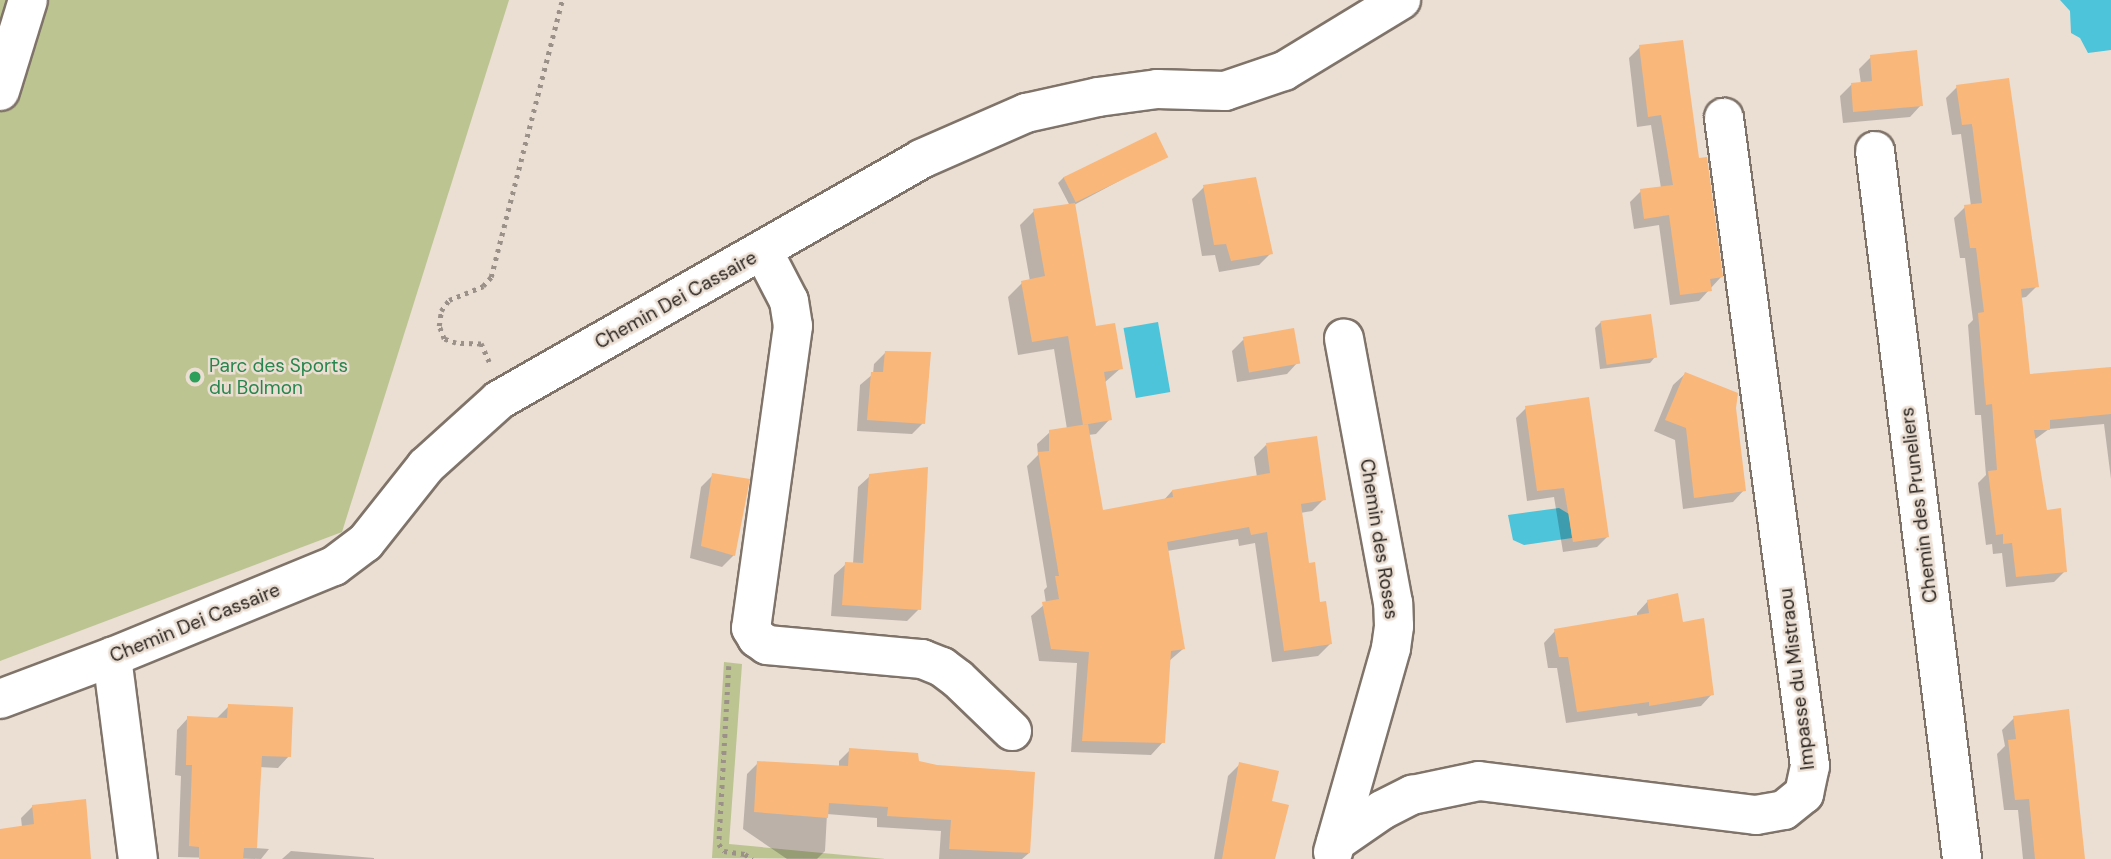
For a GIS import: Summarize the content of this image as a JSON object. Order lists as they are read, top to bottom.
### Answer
{
  "streets": {
    "street": [
      "Chemin Dei Cassaire",
      "Chemin des Pruneliers",
      "Chemin des Roses",
      "Impasse du Mistraou"
    ]
  },
  "crossings": [
    ["Chemin des Roses", "Impasse du Mistraou"]
  ],
  "places": ["Parc des Sports du Bolmon"]
}
